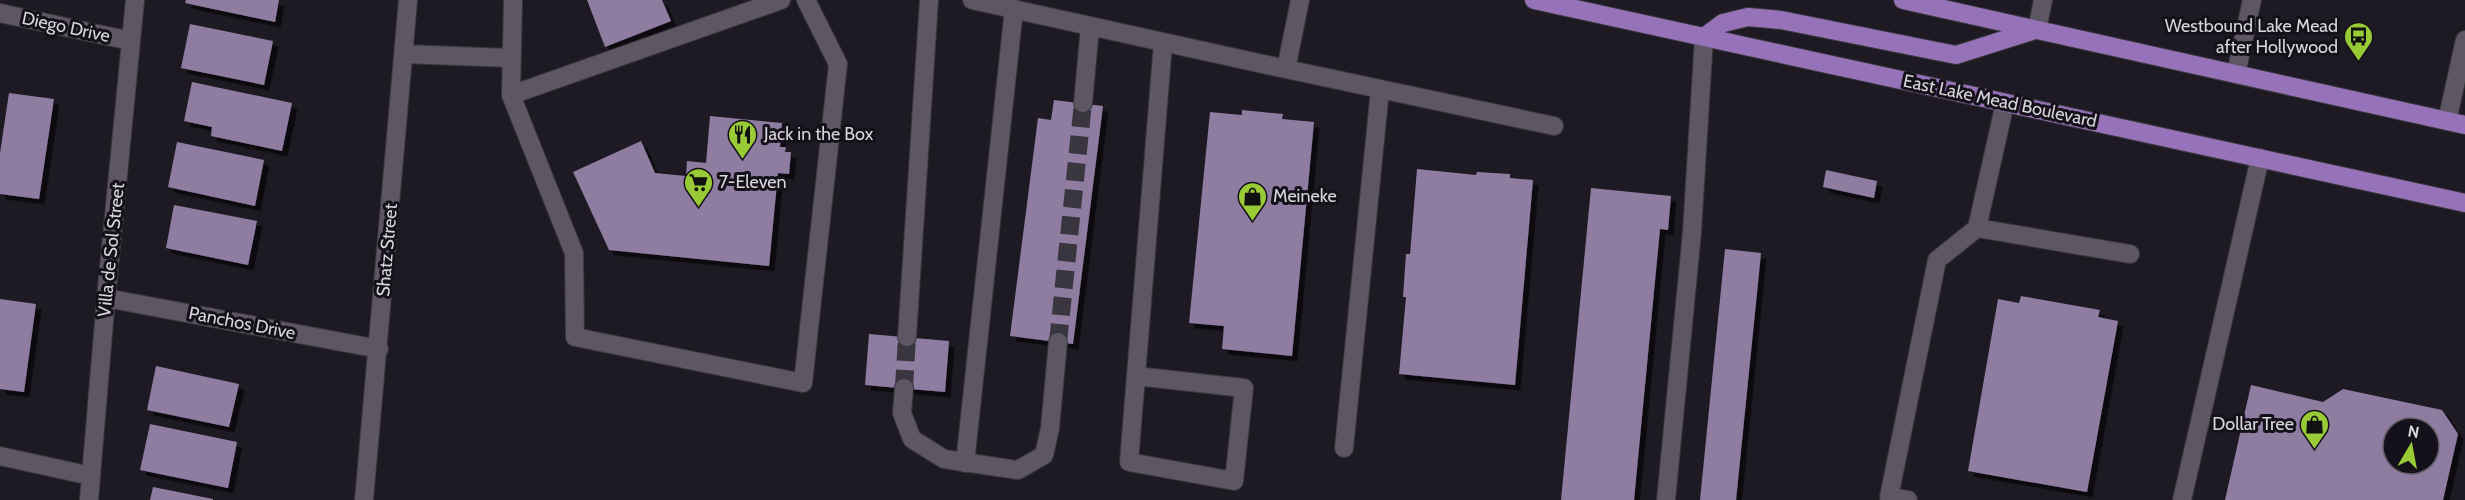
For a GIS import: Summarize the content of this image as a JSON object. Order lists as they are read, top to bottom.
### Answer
{
  "streets": {
    "main road": ["East Lake Mead Boulevard"],
    "street": [
      "Diego Drive",
      "Villa de Sol Street",
      "Shatz Street",
      "Panchos Drive"
    ]
  },
  "crossings": [
    ["Diego Drive", "Villa de Sol Street"],
    ["Villa de Sol Street", "Panchos Drive"],
    ["Shatz Street", "Panchos Drive"]
  ],
  "places": {
    "bus stop": ["Westbound Lake Mead after Hollywood"],
    "restaurant": ["Jack in the Box"],
    "supermarket": ["7-Eleven"],
    "shop": ["Meineke", "Dollar Tree"]
  },
  "north": "top"
}
